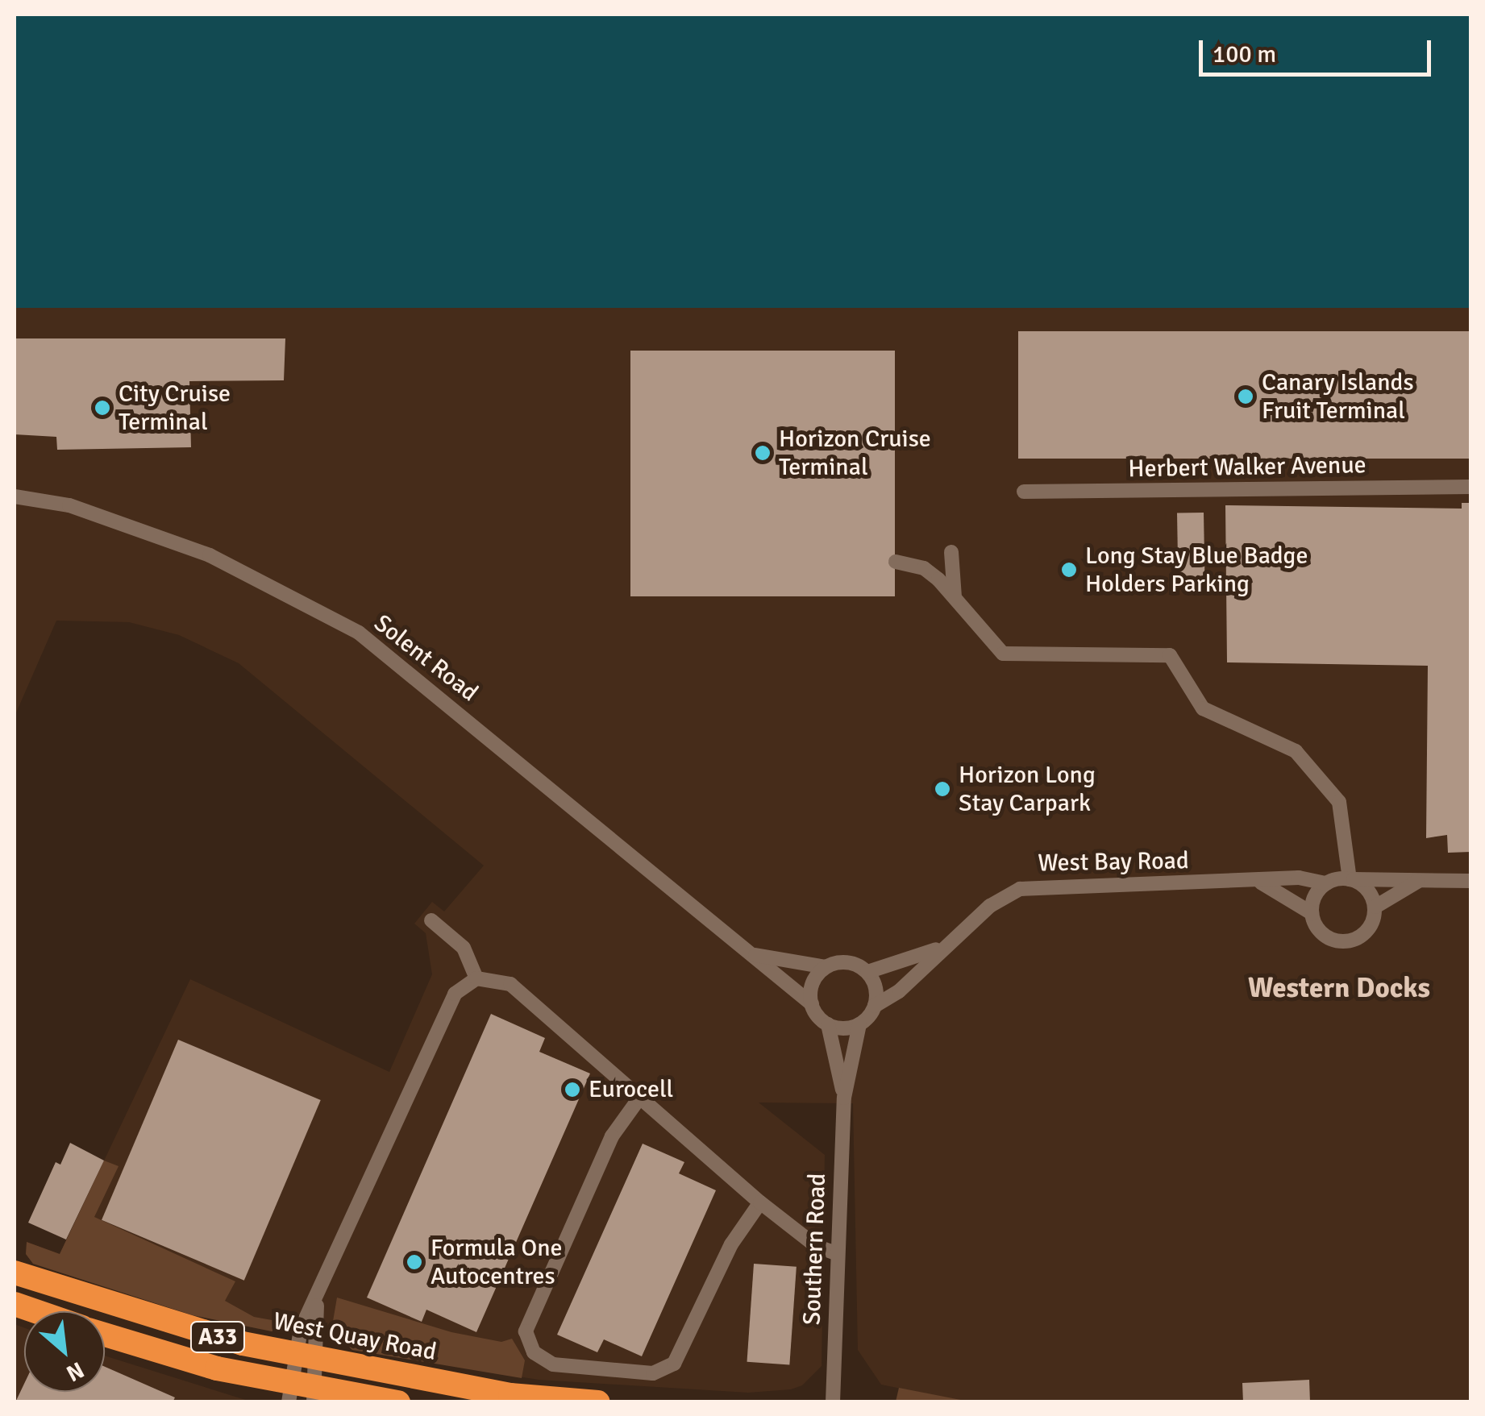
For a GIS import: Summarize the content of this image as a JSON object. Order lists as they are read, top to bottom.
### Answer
{
  "streets": {
    "highway": ["A33", "West Quay Road"],
    "street": [
      "Herbert Walker Avenue",
      "Solent Road",
      "West Bay Road",
      "Southern Road"
    ]
  },
  "crossings": [
    ["Solent Road", "West Bay Road"],
    ["Solent Road", "Southern Road"],
    ["West Bay Road", "Southern Road"]
  ],
  "districts": ["Western Docks"],
  "places": [
    "Canary Islands Fruit Terminal",
    "City Cruise Terminal",
    "Horizon Cruise Terminal",
    "Long Stay Blue Badge Holders Parking",
    "Horizon Long Stay Carpark",
    "Eurocell",
    "Formula One Autocentres"
  ],
  "scale_bar": "100 m",
  "north": "bottom right"
}
